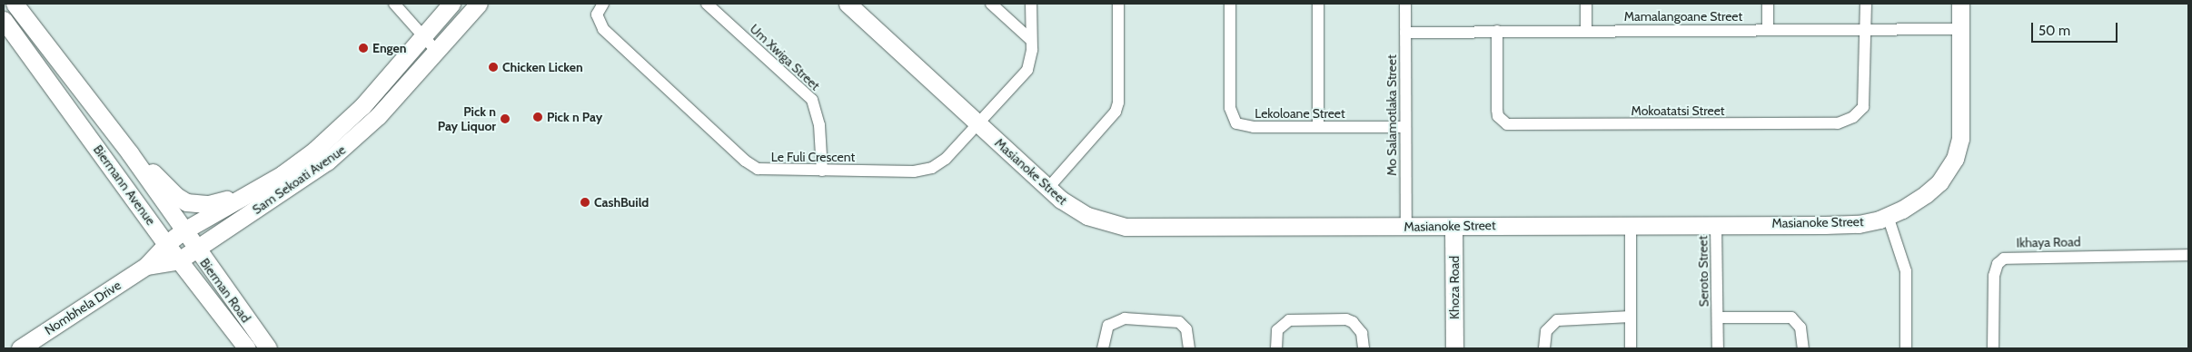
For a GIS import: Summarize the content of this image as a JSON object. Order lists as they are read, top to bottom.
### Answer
{
  "streets": {
    "street": [
      "Mamalangoane Street",
      "Um Xwiga Street",
      "Mokoatatsi Street",
      "Lekoloane Street",
      "Mo Salamotlaka Street",
      "Le Fuli Crescent",
      "Masianoke Street",
      "Sam Sekoati Avenue",
      "Biermann Avenue",
      "Ikhaya Road",
      "Seroto Street",
      "Khoza Road",
      "Bierman Road",
      "Nombhela Drive"
    ]
  },
  "crossings": [
    ["Mamalangoane Street", "Mokoatatsi Street"],
    ["Mamalangoane Street", "Mo Salamotlaka Street"],
    ["Mamalangoane Street", "Masianoke Street"],
    ["Um Xwiga Street", "Le Fuli Crescent"],
    ["Lekoloane Street", "Mo Salamotlaka Street"],
    ["Mo Salamotlaka Street", "Masianoke Street"],
    ["Le Fuli Crescent", "Masianoke Street"],
    ["Masianoke Street", "Seroto Street"],
    ["Masianoke Street", "Khoza Road"],
    ["Sam Sekoati Avenue", "Biermann Avenue"],
    ["Sam Sekoati Avenue", "Bierman Road"],
    ["Sam Sekoati Avenue", "Nombhela Drive"],
    ["Biermann Avenue", "Bierman Road"],
    ["Biermann Avenue", "Nombhela Drive"]
  ],
  "places": [
    "Engen",
    "Chicken Licken",
    "Pick n Pay",
    "Pick n Pay Liquor",
    "CashBuild"
  ],
  "scale_bar": "50 m"
}
